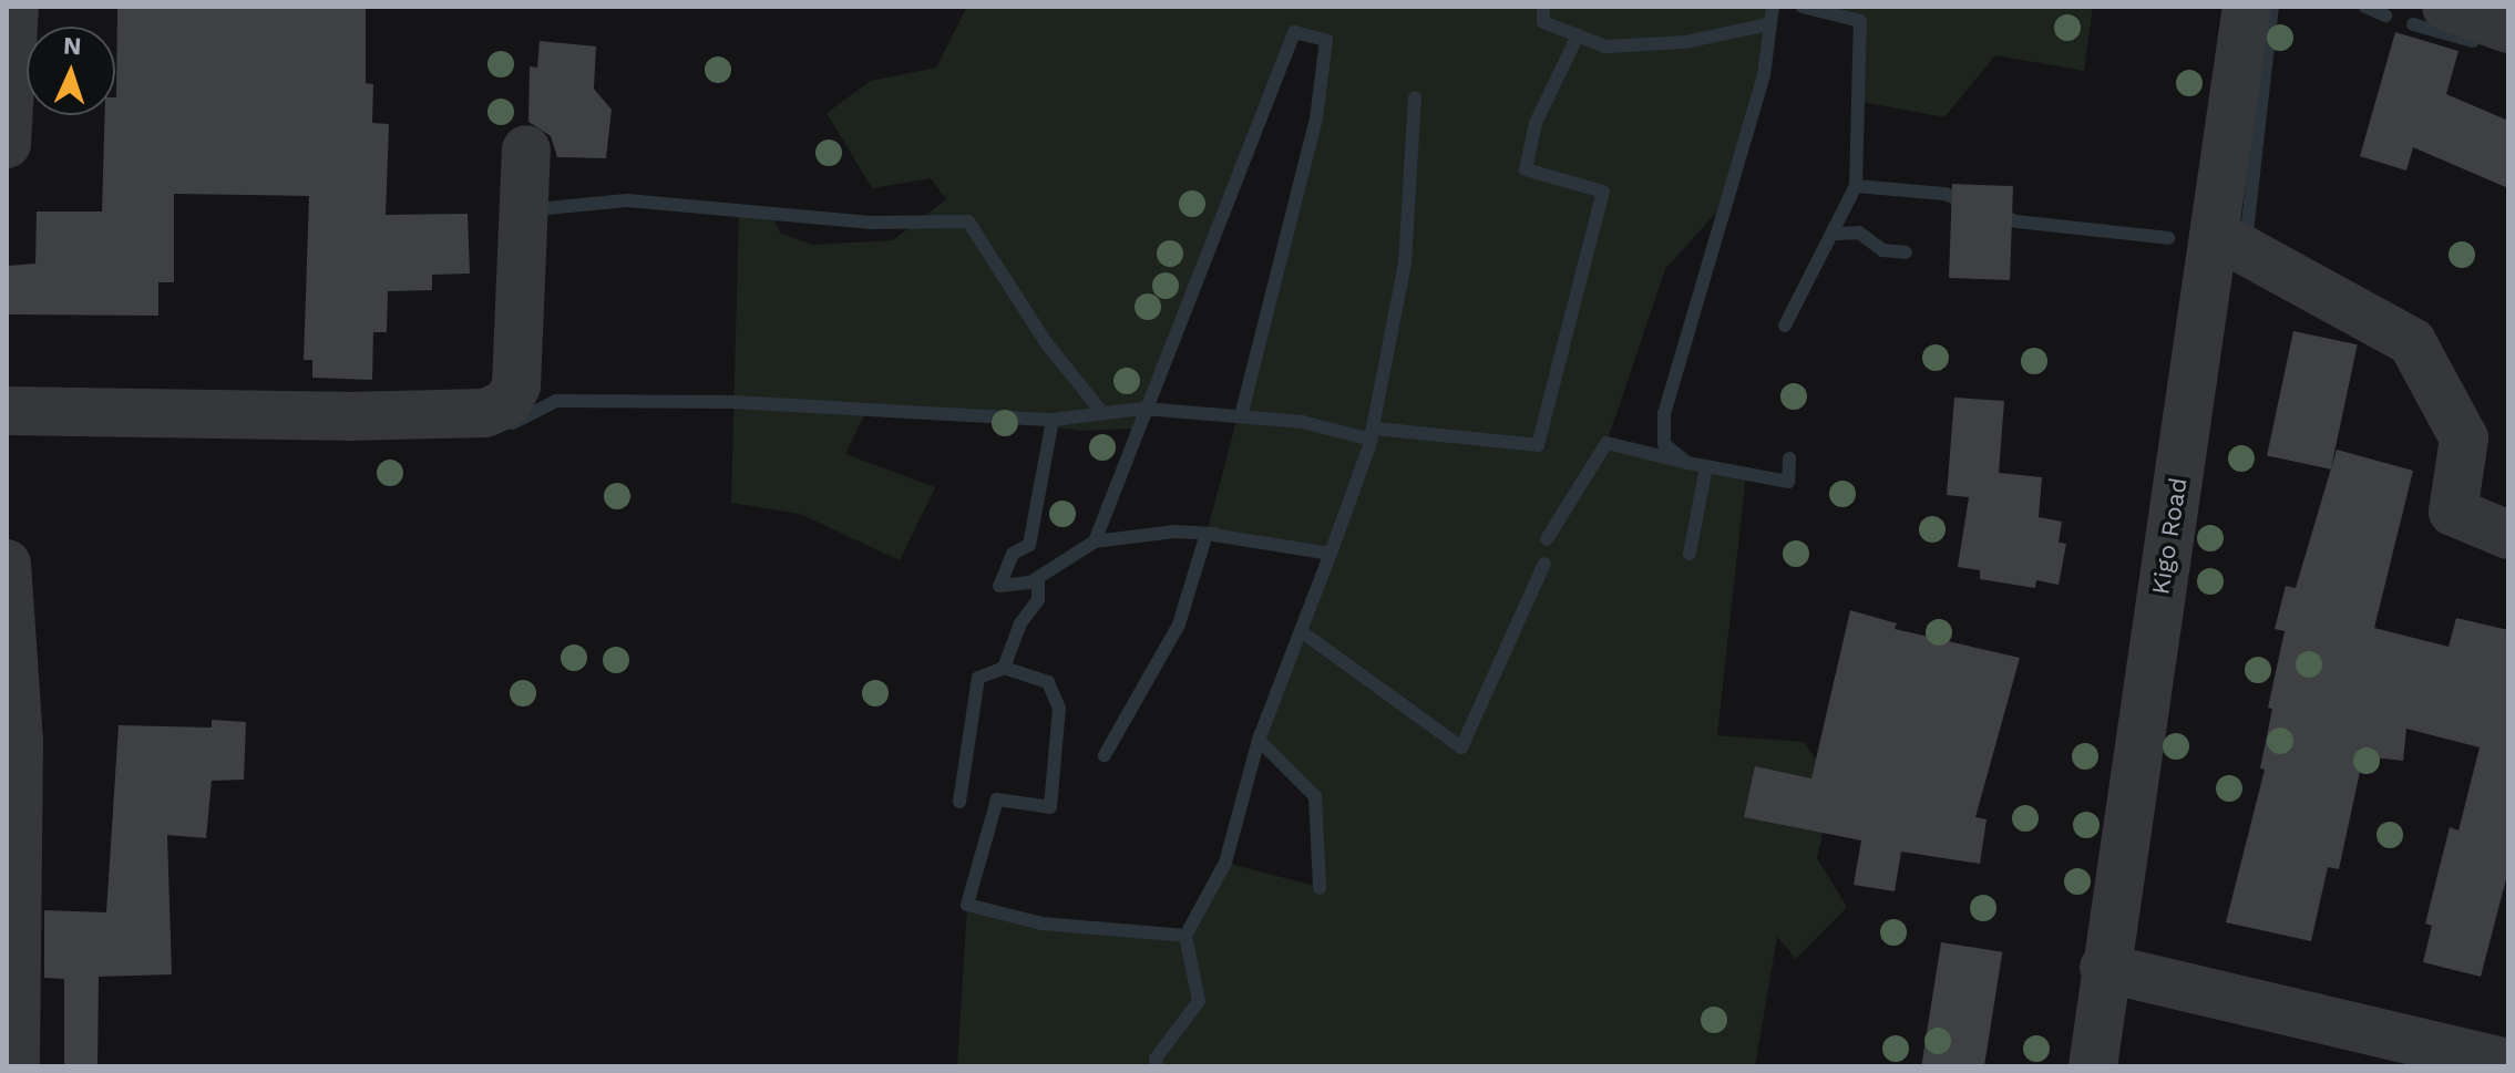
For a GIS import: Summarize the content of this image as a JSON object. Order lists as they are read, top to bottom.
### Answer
{
  "streets": {
    "street": ["Kigo Road"]
  },
  "north": "top"
}
